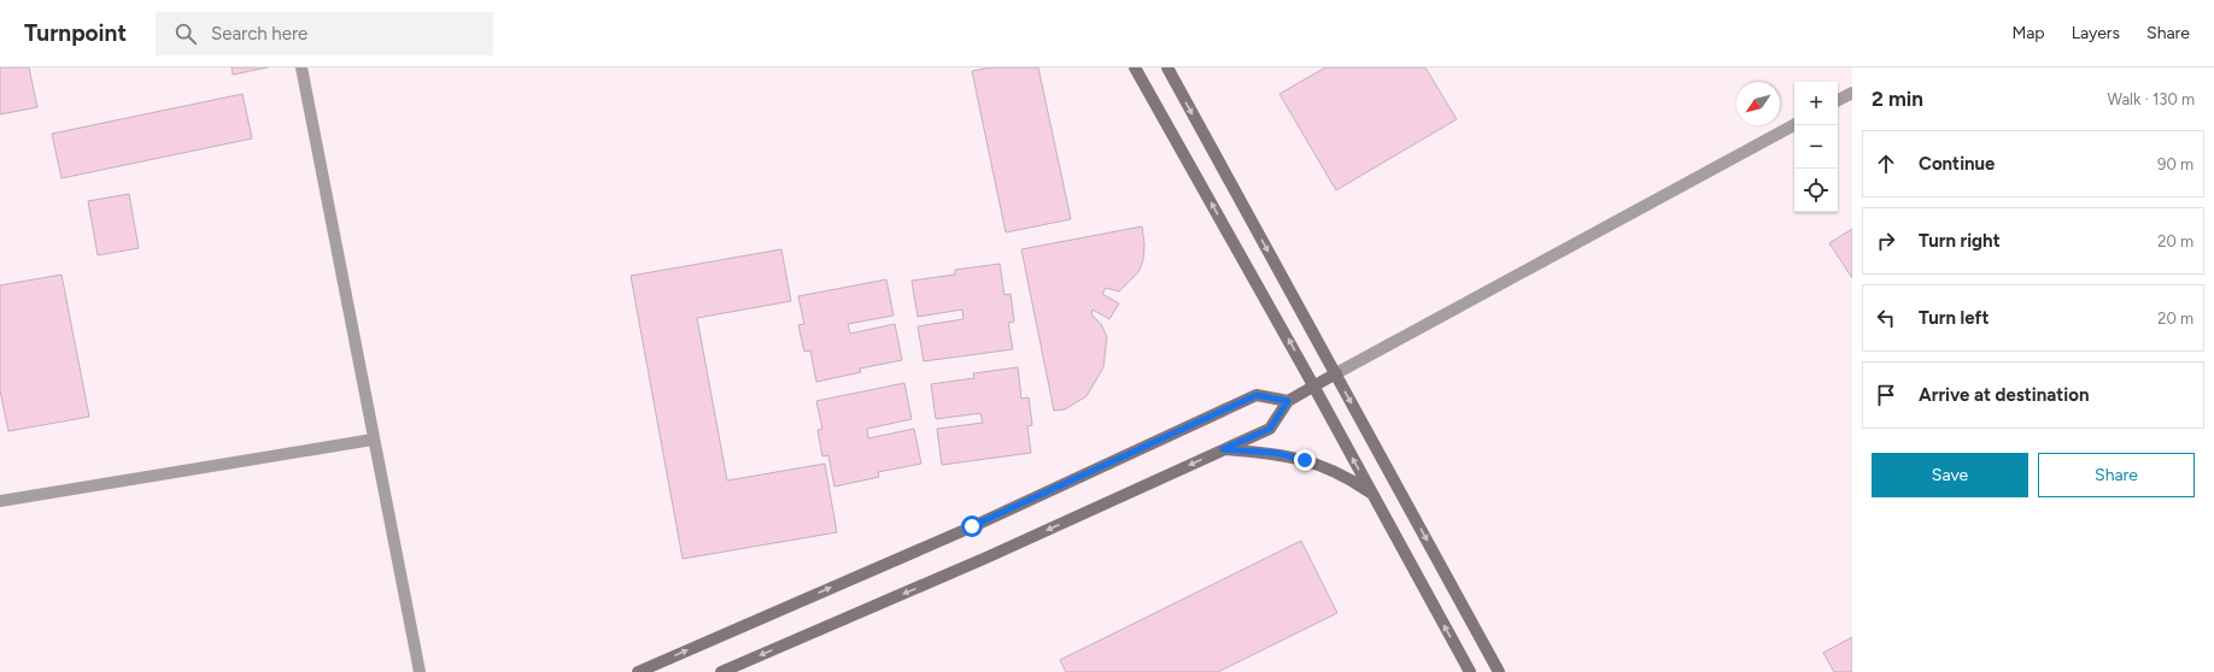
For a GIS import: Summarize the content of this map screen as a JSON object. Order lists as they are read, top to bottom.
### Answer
{
  "north": "bottom left",
  "page": {
    "header": "Turnpoint",
    "search": "Search here",
    "nav": ["Map", "Layers", "Share"],
    "heading": ["2 min", "Walk · 130 m"],
    "map_buttons": ["+", "−"],
    "list": [
      ["Continue", "90 m"],
      ["Turn right", "20 m"],
      ["Turn left", "20 m"],
      "Arrive at destination"
    ],
    "buttons": ["Save", "Share"]
  }
}
